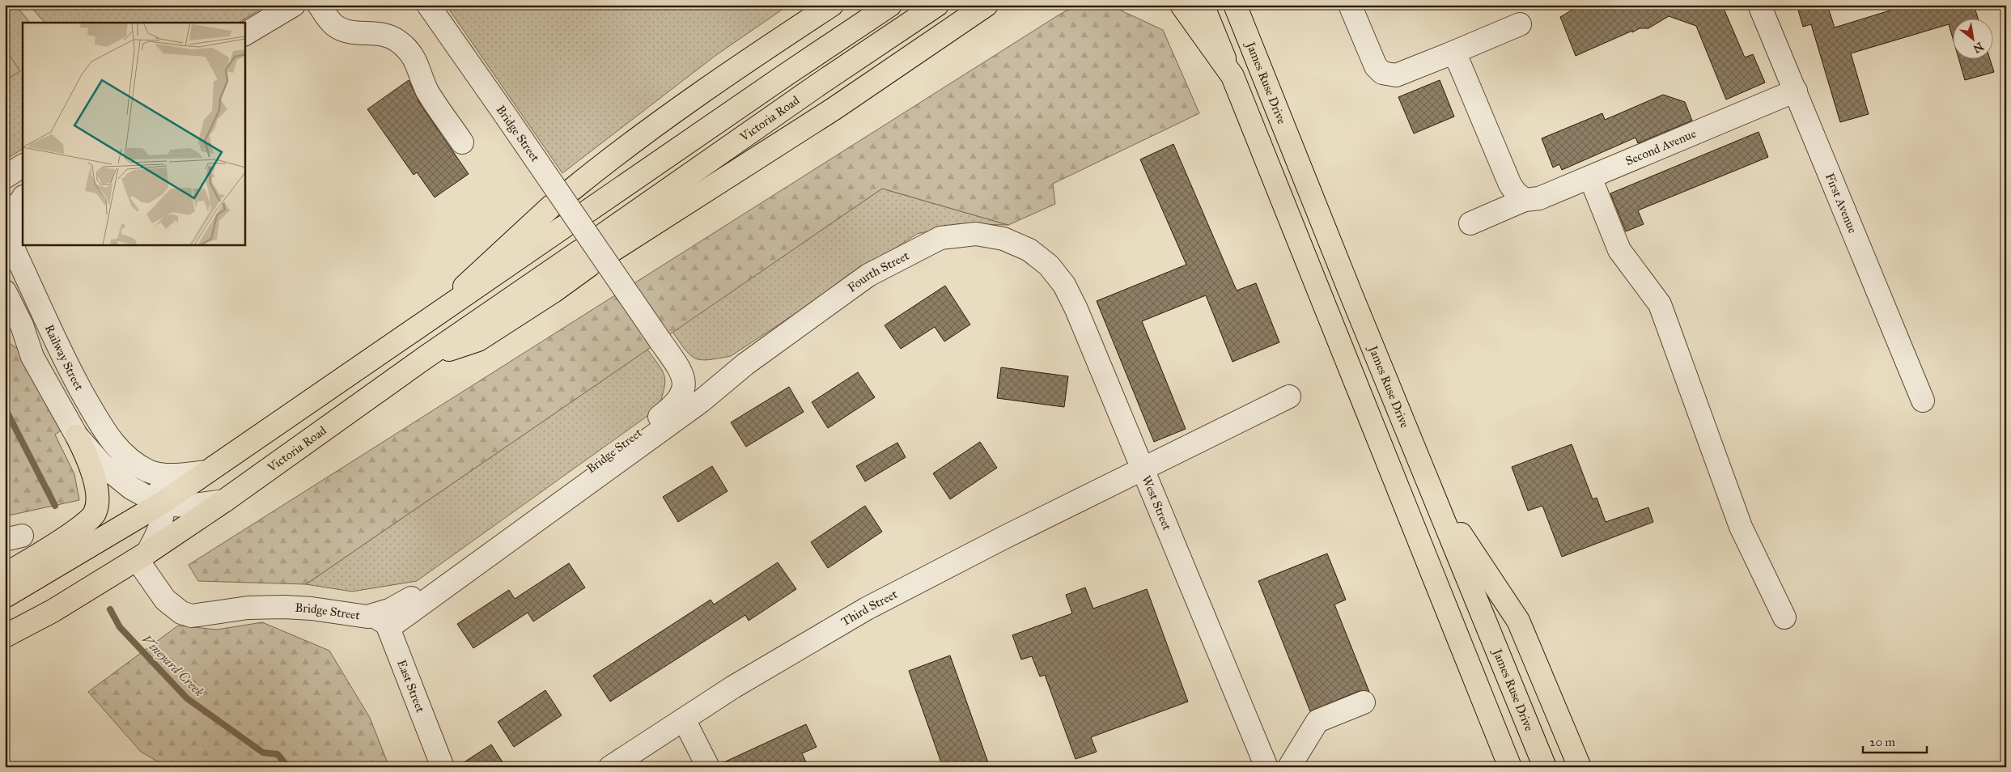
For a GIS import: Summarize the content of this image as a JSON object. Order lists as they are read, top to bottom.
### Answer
{
  "streets": {
    "main road": ["James Ruse Drive", "Victoria Road"],
    "street": [
      "Bridge Street",
      "Second Avenue",
      "First Avenue",
      "Fourth Street",
      "Railway Street",
      "West Street",
      "Third Street",
      "East Street"
    ]
  },
  "crossings": [
    ["Victoria Road", "Bridge Street"],
    ["Bridge Street", "Fourth Street"],
    ["Bridge Street", "East Street"],
    ["Second Avenue", "First Avenue"],
    ["Fourth Street", "West Street"],
    ["West Street", "Third Street"]
  ],
  "water": ["Vineyard Creek"],
  "scale_bar": "20 m",
  "north": "bottom right"
}
